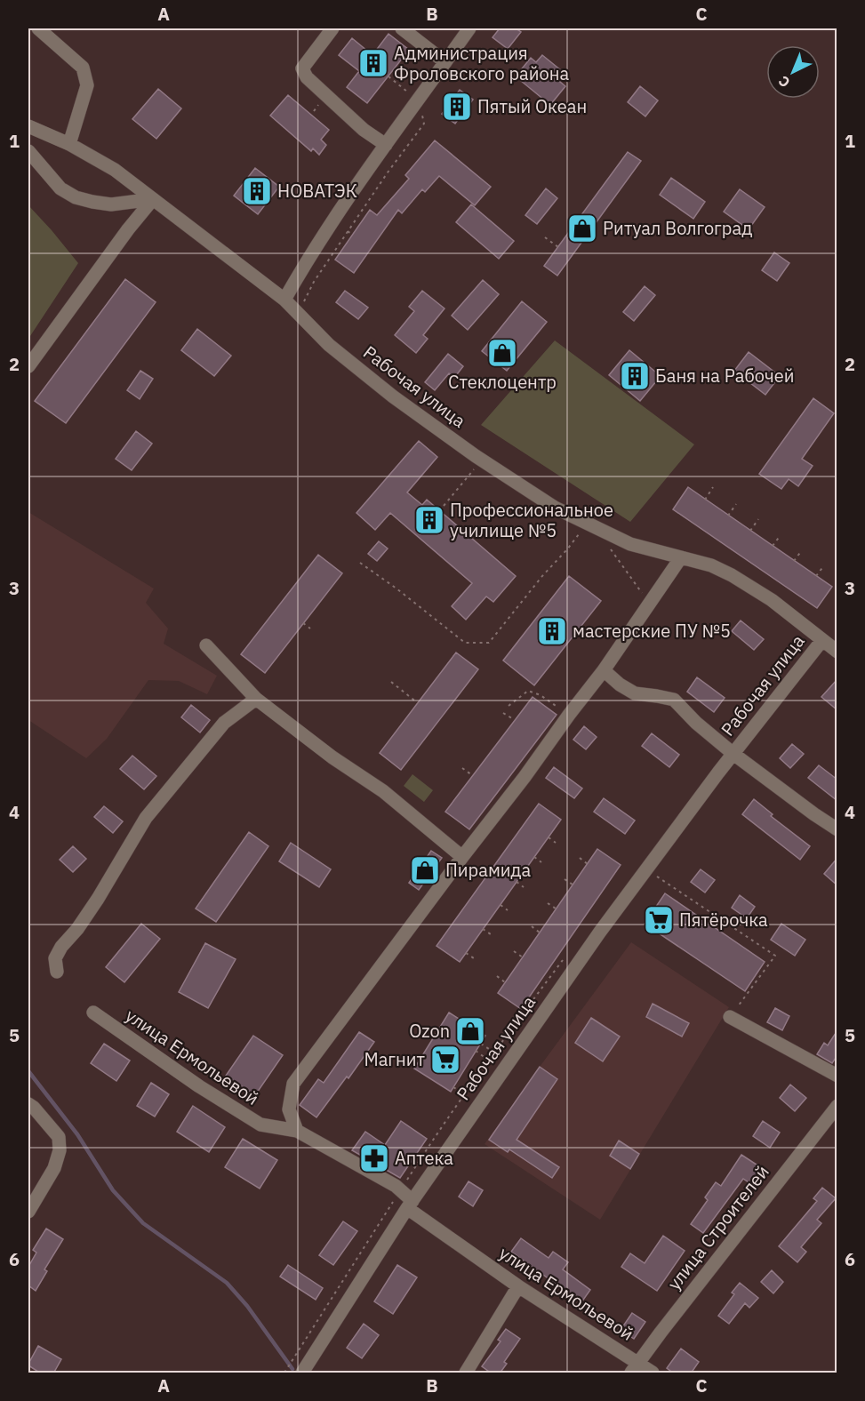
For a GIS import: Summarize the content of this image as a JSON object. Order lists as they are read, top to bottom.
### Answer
{
  "streets": {
    "street": ["Рабочая улица", "улица Ермольевой", "улица Строителей"]
  },
  "crossings": [
    ["Рабочая улица", "улица Ермольевой"],
    ["улица Ермольевой", "улица Строителей"]
  ],
  "places": {
    "building": [
      "Администрация Фроловского района",
      "Пятый Океан",
      "НОВАТЭК",
      "Баня на Рабочей",
      "Профессиональное училище №5",
      "мастерские ПУ №5"
    ],
    "shop": [
      "Ритуал Волгоград",
      "Стеклоцентр",
      "Пирамида",
      "Ozon"
    ],
    "supermarket": ["Пятёрочка", "Магнит"],
    "pharmacy": ["Аптека"]
  },
  "north": "bottom left",
  "grid": {
    "columns": ["A", "B", "C"],
    "rows": [
      "1",
      "2",
      "3",
      "4",
      "5",
      "6"
    ]
  }
}
